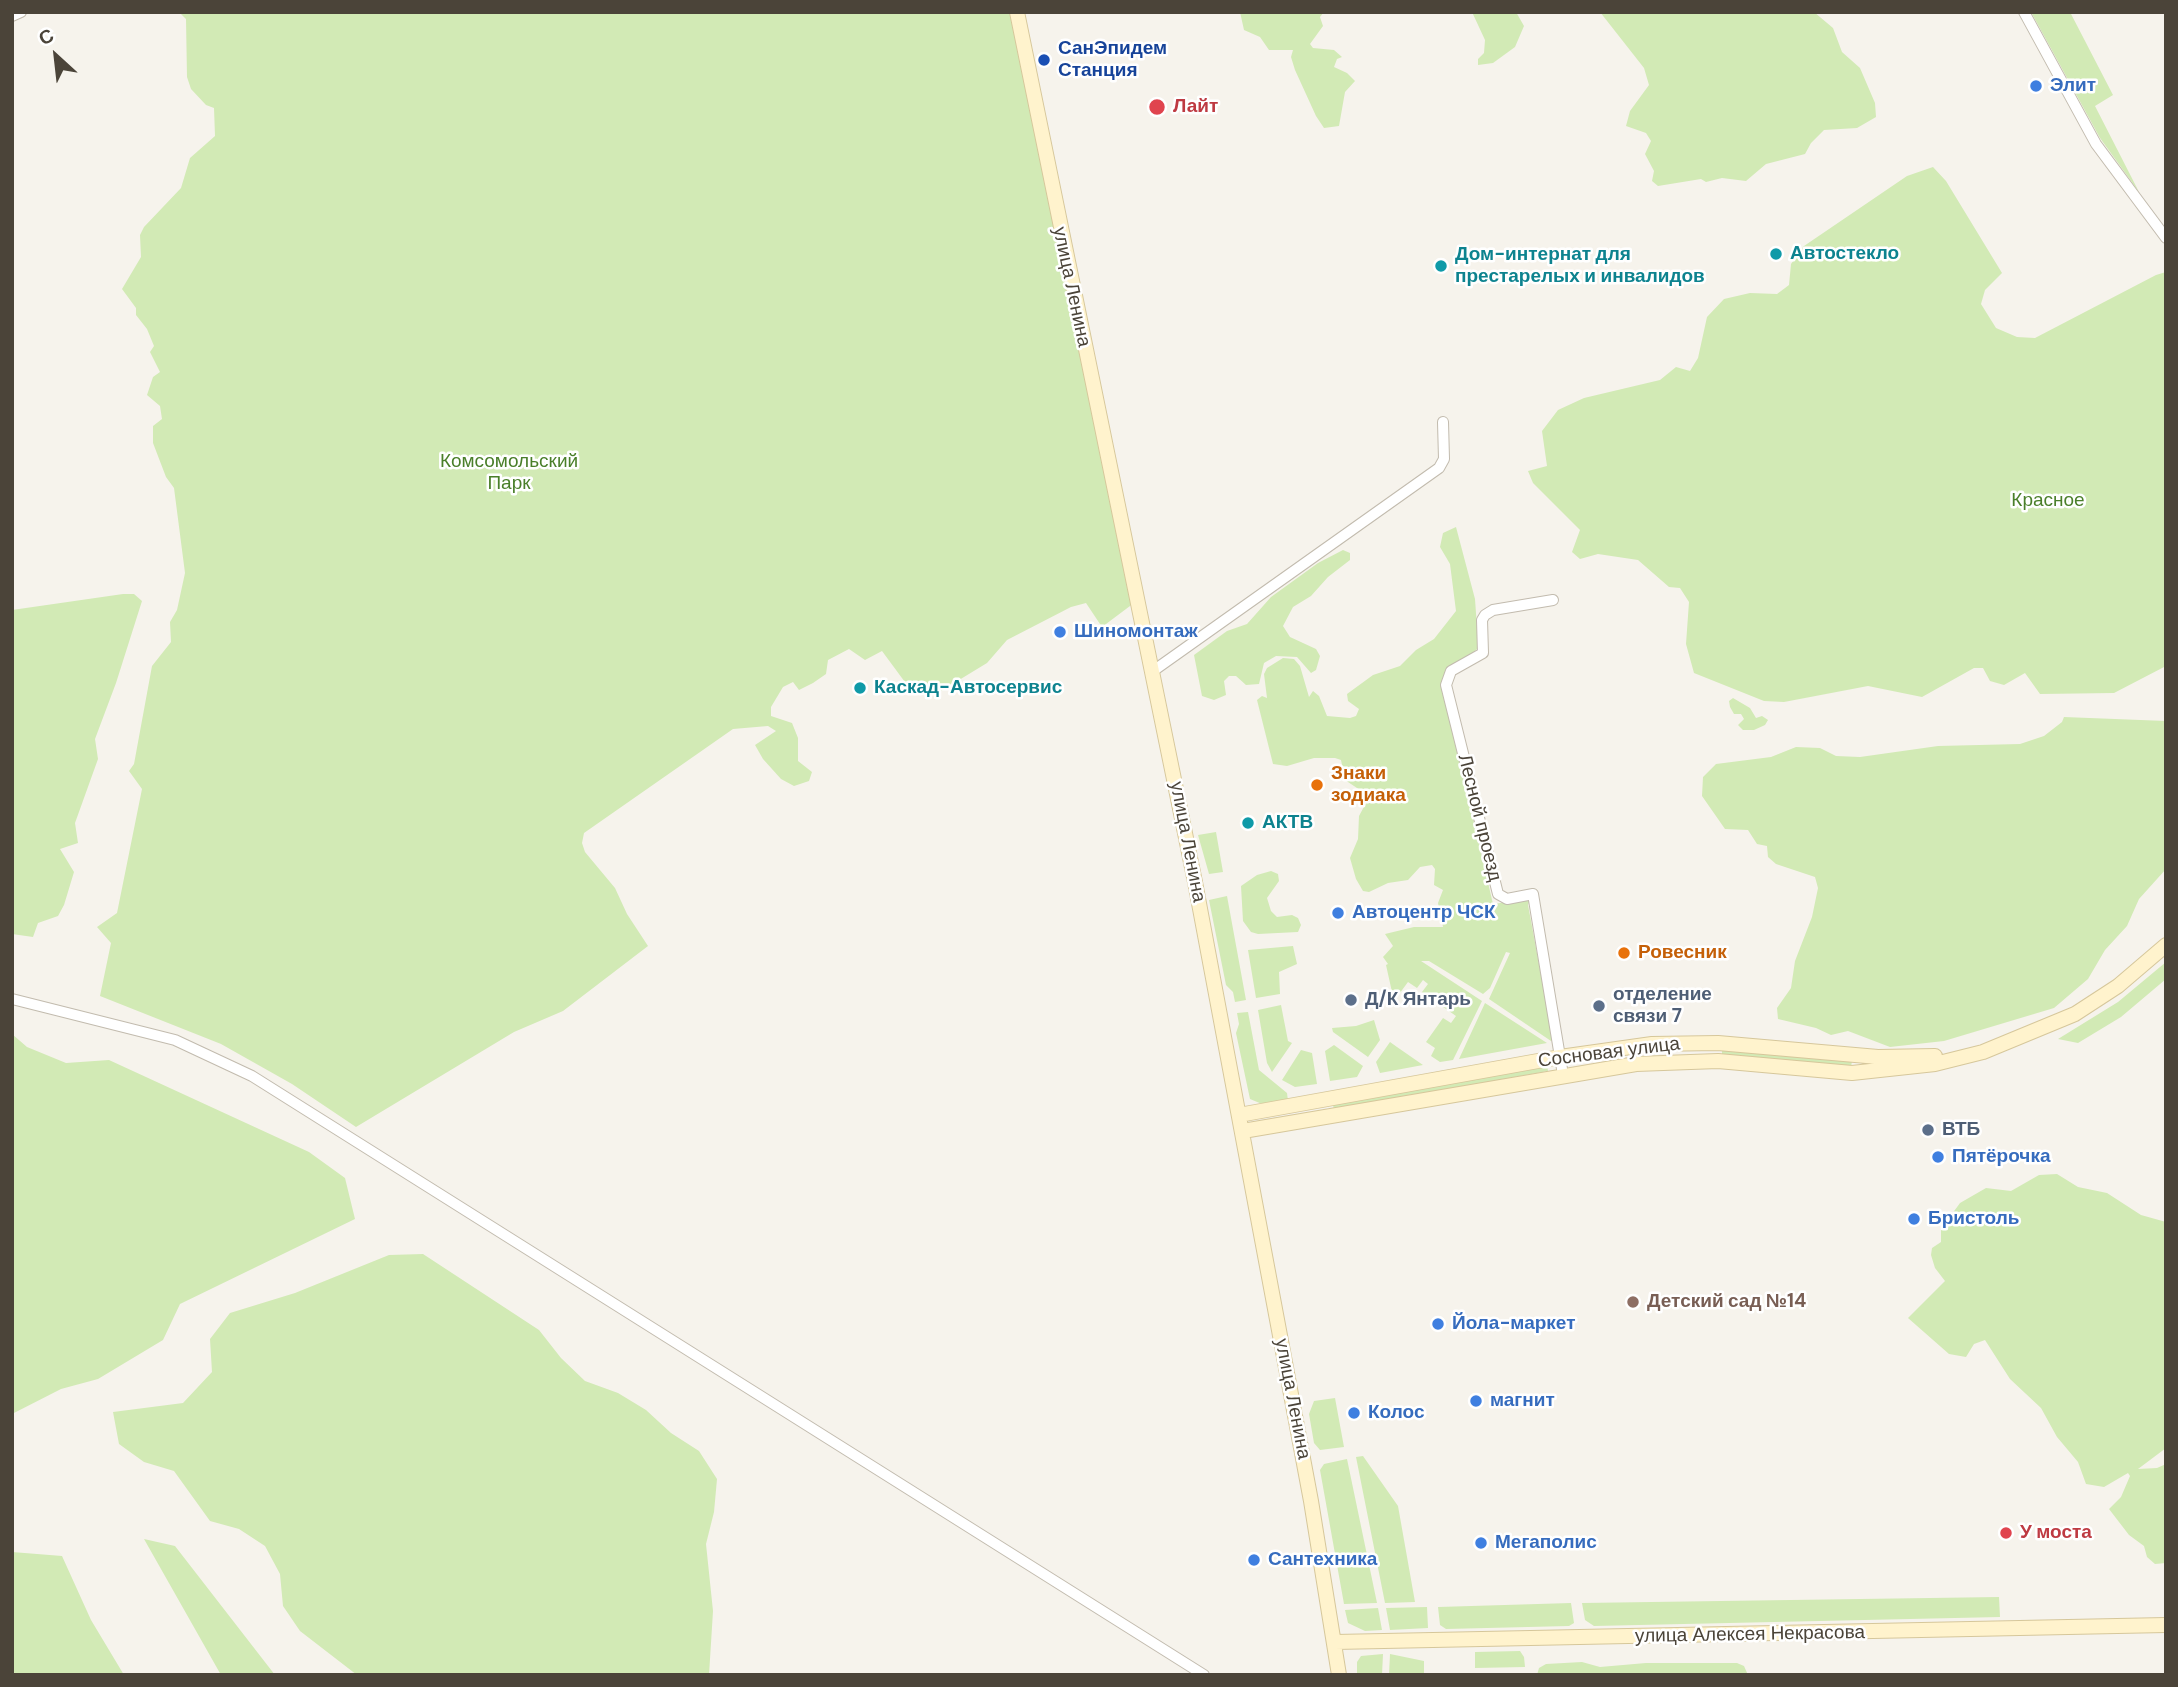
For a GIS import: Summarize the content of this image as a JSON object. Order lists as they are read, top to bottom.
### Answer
{
  "streets": {
    "street": [
      "улица Ленина",
      "Лесной проезд",
      "Сосновая улица",
      "улица Алексея Некрасова"
    ]
  },
  "crossings": [
    ["улица Ленина", "Сосновая улица"],
    ["улица Ленина", "улица Алексея Некрасова"],
    ["Лесной проезд", "Сосновая улица"]
  ],
  "parks": ["Комсомольский Парк", "Красное"],
  "places": [
    "СанЭпидем Станция",
    "Элит",
    "Лайт",
    "Автостекло",
    "Дом-интернат для престарелых и инвалидов",
    "Шиномонтаж",
    "Каскад-Автосервис",
    "Знаки зодиака",
    "АКТВ",
    "Автоцентр ЧСК",
    "Ровесник",
    "Д/К Янтарь",
    "отделение связи 7",
    "ВТБ",
    "Пятёрочка",
    "Бристоль",
    "Детский сад №14",
    "Йола-маркет",
    "магнит",
    "Колос",
    "У моста",
    "Мегаполис",
    "Сантехника"
  ],
  "north": "top left"
}
